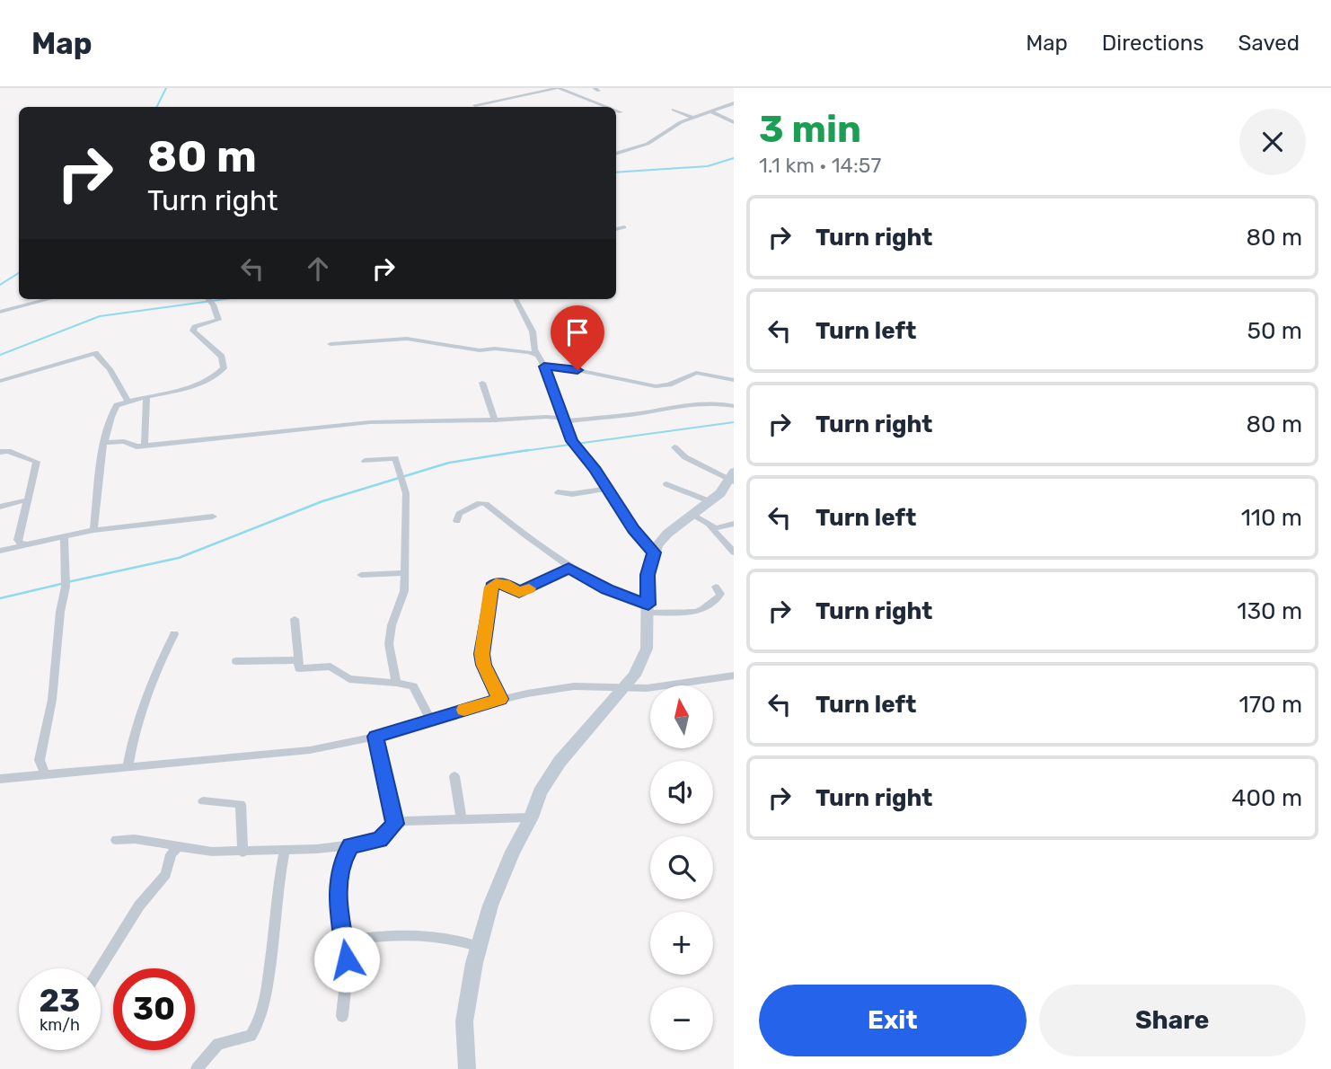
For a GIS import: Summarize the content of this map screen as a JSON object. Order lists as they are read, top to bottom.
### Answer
{
  "north": "top",
  "page": {
    "header": "Map",
    "nav": ["Map", "Directions", "Saved"],
    "heading": ["3 min", "1.1 km · 14:57"],
    "turn": ["80 m", "Turn right"],
    "list": [
      {
        "name": "Turn right",
        "value": "80 m"
      },
      {
        "name": "Turn left",
        "value": "50 m"
      },
      {
        "name": "Turn right",
        "value": "80 m"
      },
      {
        "name": "Turn left",
        "value": "110 m"
      },
      {
        "name": "Turn right",
        "value": "130 m"
      },
      {
        "name": "Turn left",
        "value": "170 m"
      },
      {
        "name": "Turn right",
        "value": "400 m"
      }
    ],
    "map_buttons": ["+", "−"],
    "speed": "23 km/h",
    "limit": "30",
    "buttons": ["Exit", "Share"]
  }
}
